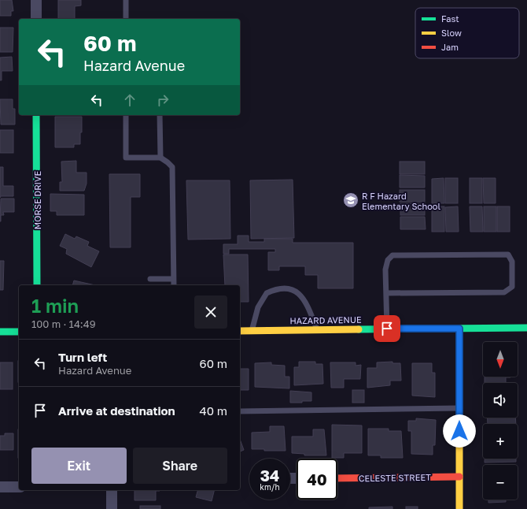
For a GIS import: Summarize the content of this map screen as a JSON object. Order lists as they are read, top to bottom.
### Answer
{
  "streets": {
    "street": ["MORSE DRIVE", "HAZARD AVENUE", "CELESTE STREET"]
  },
  "places": {
    "school or university": ["R F Hazard Elementary School"]
  },
  "legend": ["Fast", "Slow", "Jam"],
  "north": "bottom",
  "page": {
    "turn": ["60 m", "Hazard Avenue"],
    "heading": ["1 min", "100 m · 14:49"],
    "list": [
      {
        "name": "Turn left",
        "note": "Hazard Avenue",
        "value": "60 m"
      },
      {
        "name": "Arrive at destination",
        "value": "40 m"
      }
    ],
    "map_buttons": ["+", "−"],
    "buttons": ["Exit", "Share"],
    "speed": "34 km/h",
    "limit": "40"
  }
}
